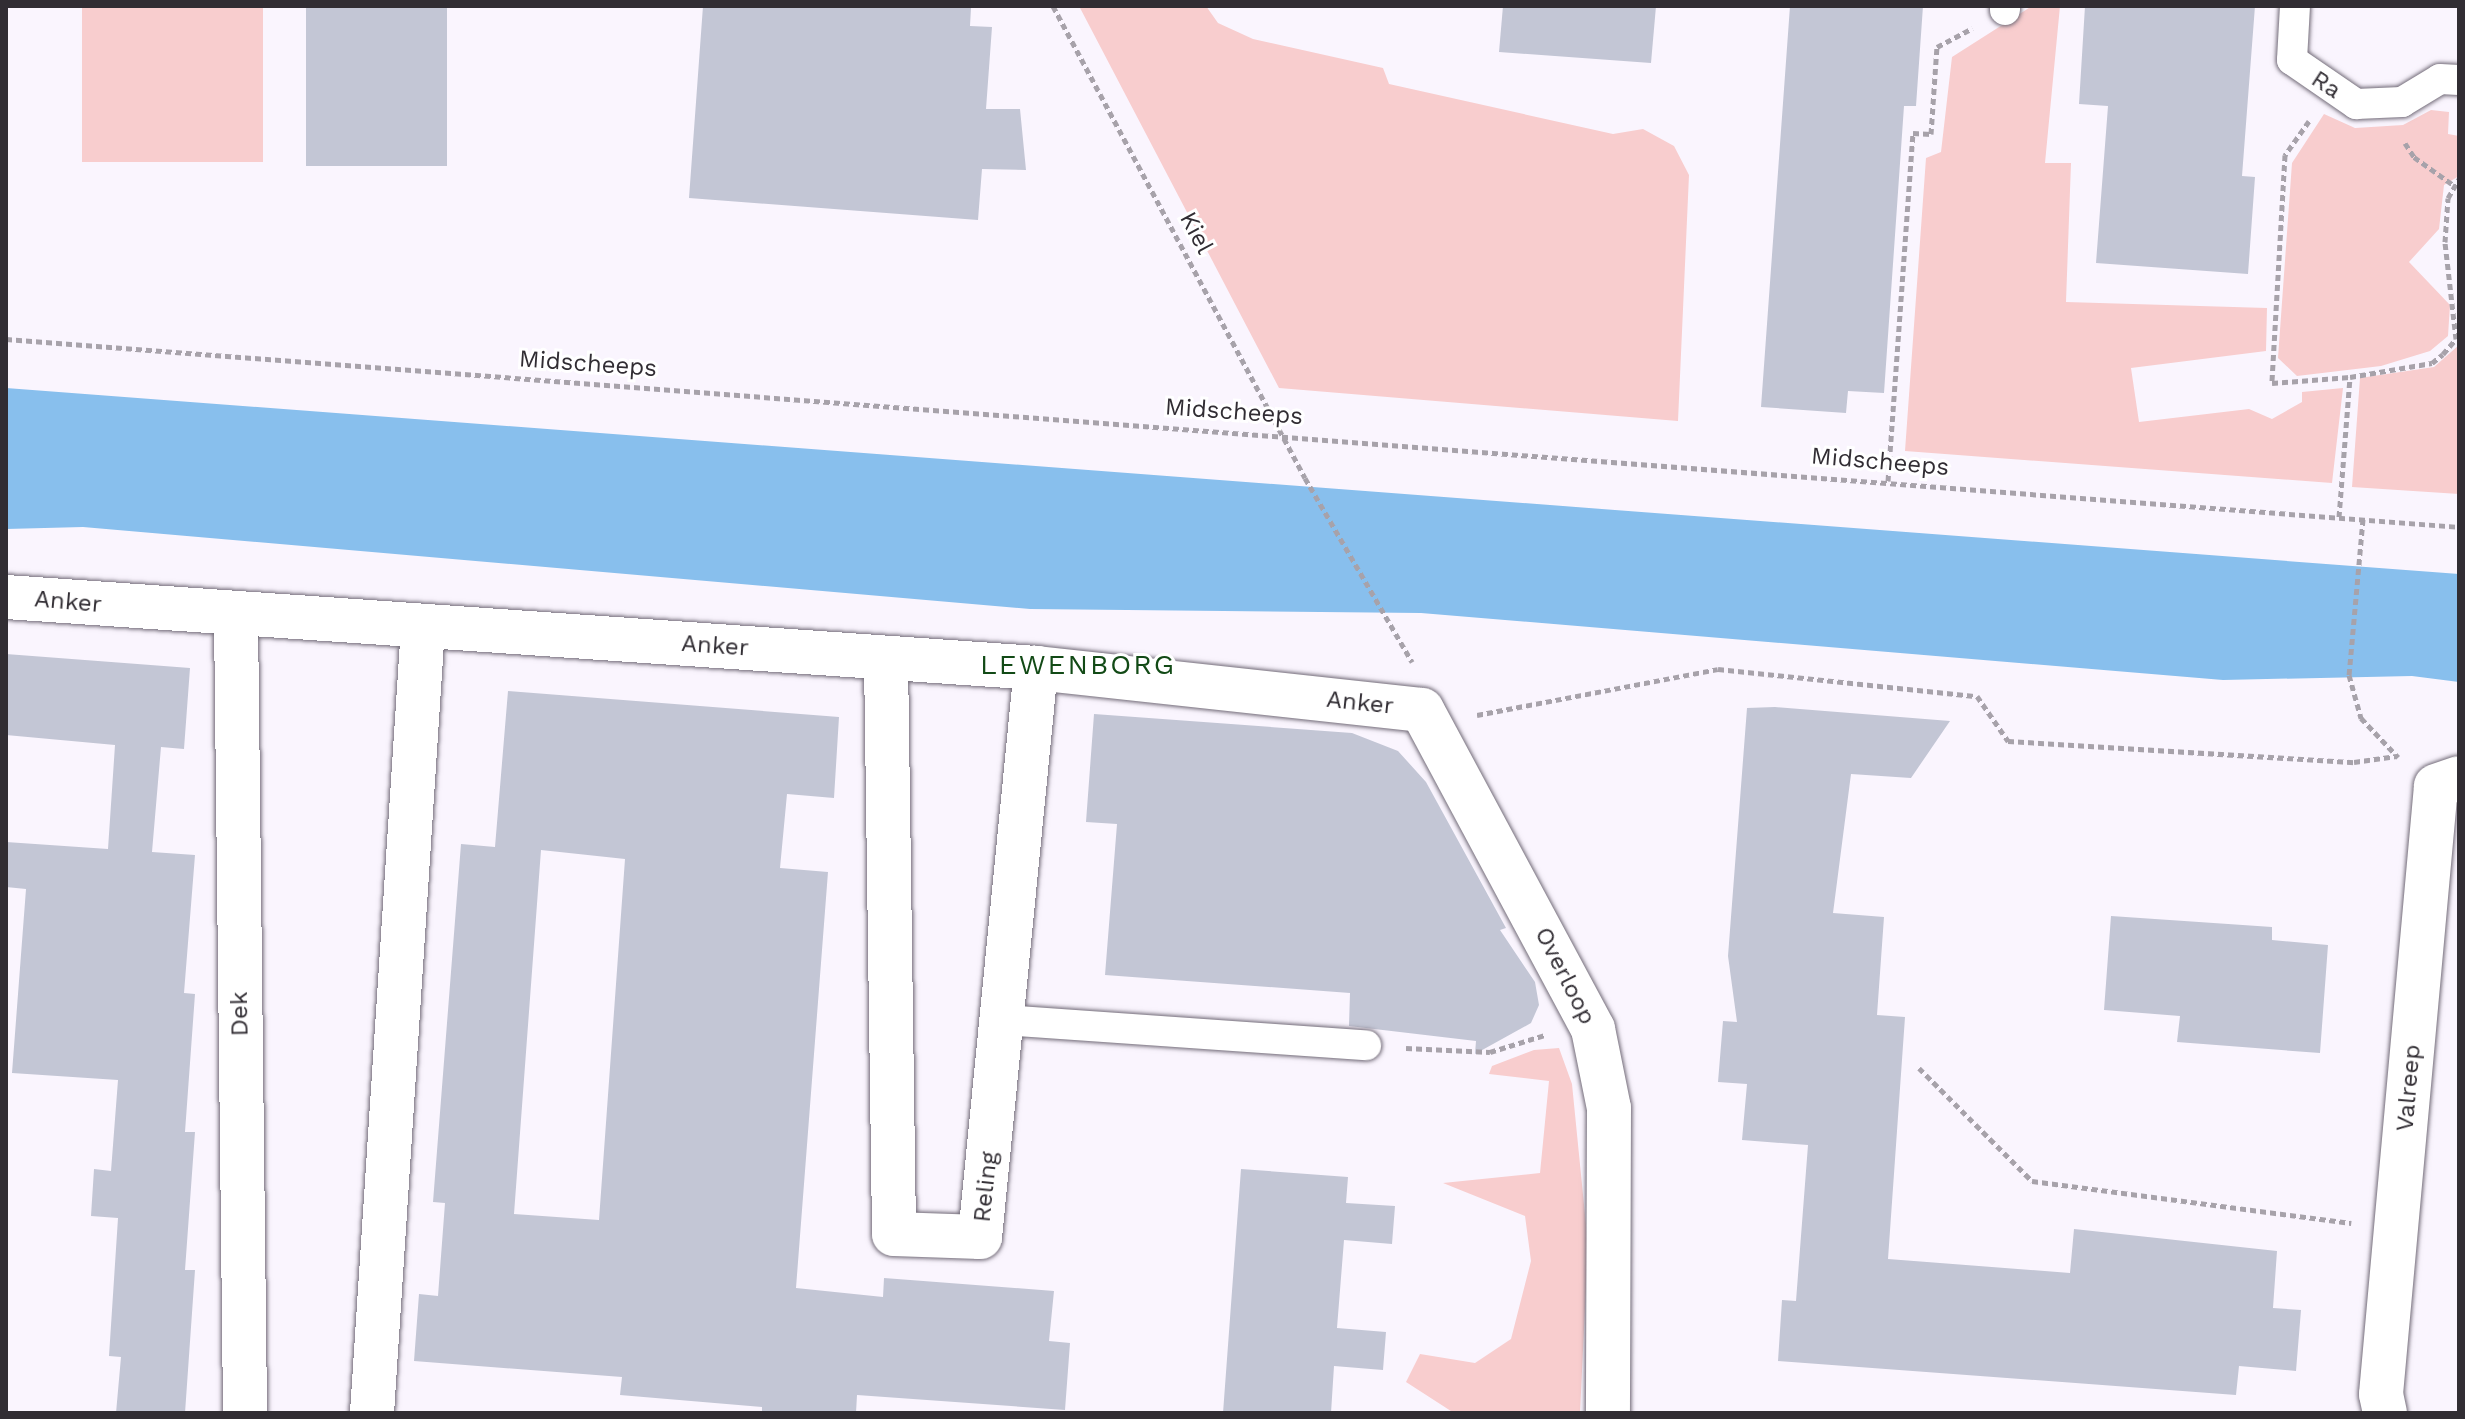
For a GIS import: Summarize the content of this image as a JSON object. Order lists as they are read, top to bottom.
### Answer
{
  "streets": {
    "street": [
      "Anker",
      "Overloop",
      "Dek",
      "Valreep",
      "Reling"
    ],
    "lane": ["Ra"],
    "path": ["Kiel", "Midscheeps"]
  },
  "crossings": [
    ["Kiel", "Midscheeps"],
    ["Anker", "Overloop"],
    ["Anker", "Dek"],
    ["Anker", "Reling"]
  ],
  "districts": ["LEWENBORG"]
}
